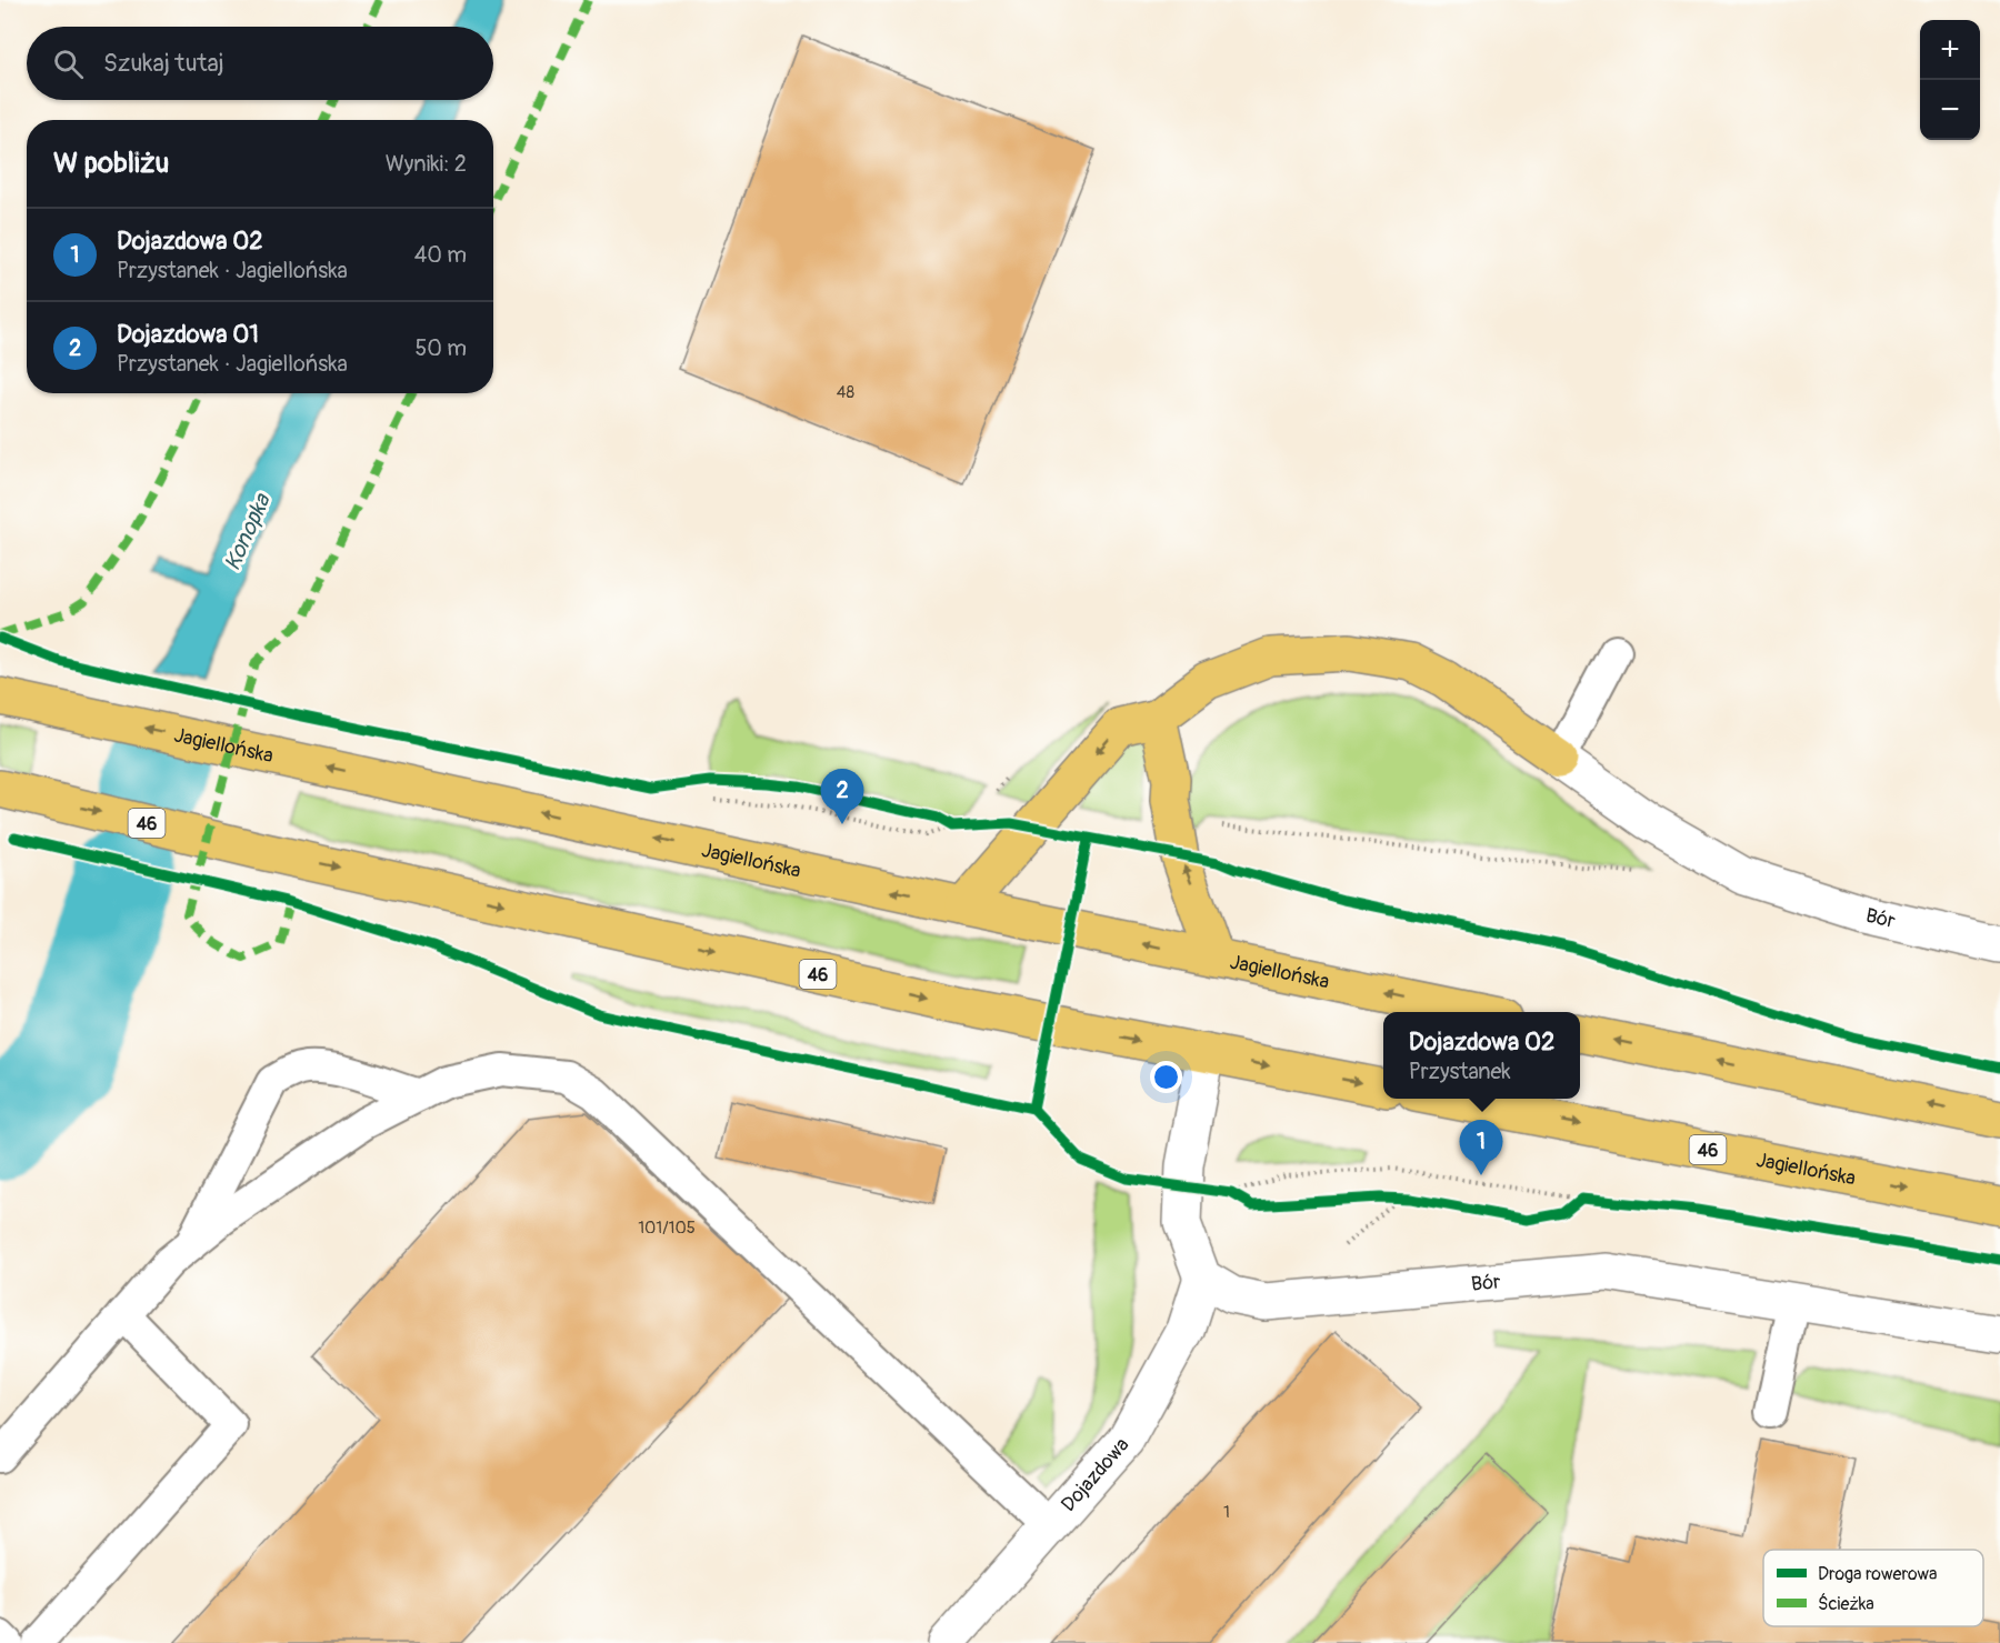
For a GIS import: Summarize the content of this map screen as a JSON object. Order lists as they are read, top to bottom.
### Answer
{
  "streets": {
    "main road": ["Jagiellońska", "46"],
    "street": ["Bór", "Dojazdowa"]
  },
  "crossings": [
    ["Bór", "Dojazdowa"]
  ],
  "water": ["Konopka"],
  "house_numbers": ["48", "101/105", "1"],
  "legend": ["Droga rowerowa", "Ścieżka"],
  "page": {
    "map_buttons": ["+", "−"],
    "search": "Szukaj tutaj",
    "heading": ["W pobliżu", "Wyniki: 2"],
    "list": [
      {
        "mark": "1",
        "name": "Dojazdowa 02",
        "note": "Przystanek · Jagiellońska",
        "value": "40 m"
      },
      {
        "mark": "2",
        "name": "Dojazdowa 01",
        "note": "Przystanek · Jagiellońska",
        "value": "50 m"
      }
    ],
    "pins": ["2", "1"],
    "popup": ["Dojazdowa 02", "Przystanek"]
  }
}
